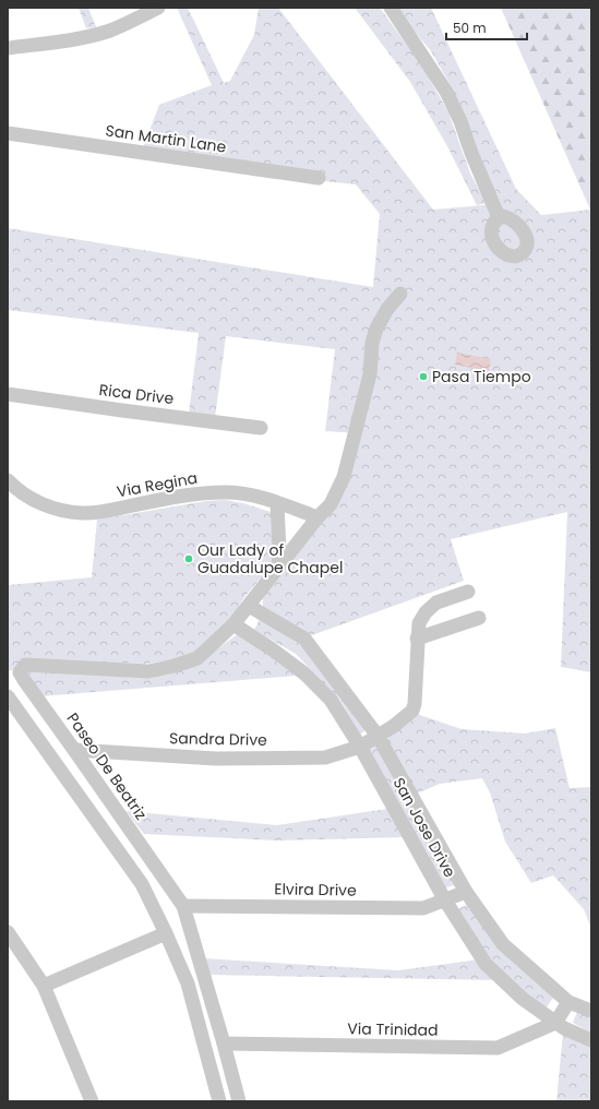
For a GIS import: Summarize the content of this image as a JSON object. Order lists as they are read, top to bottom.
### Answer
{
  "streets": {
    "street": [
      "San Martin Lane",
      "Rica Drive",
      "Via Regina",
      "Sandra Drive",
      "Paseo De Beatriz",
      "San Jose Drive",
      "Elvira Drive",
      "Via Trinidad"
    ]
  },
  "crossings": [
    ["Sandra Drive", "Paseo De Beatriz"],
    ["Sandra Drive", "San Jose Drive"],
    ["Paseo De Beatriz", "San Jose Drive"],
    ["Paseo De Beatriz", "Elvira Drive"],
    ["Paseo De Beatriz", "Via Trinidad"],
    ["San Jose Drive", "Elvira Drive"],
    ["San Jose Drive", "Via Trinidad"]
  ],
  "places": ["Pasa Tiempo", "Our Lady of Guadalupe Chapel"],
  "scale_bar": "50 m"
}
